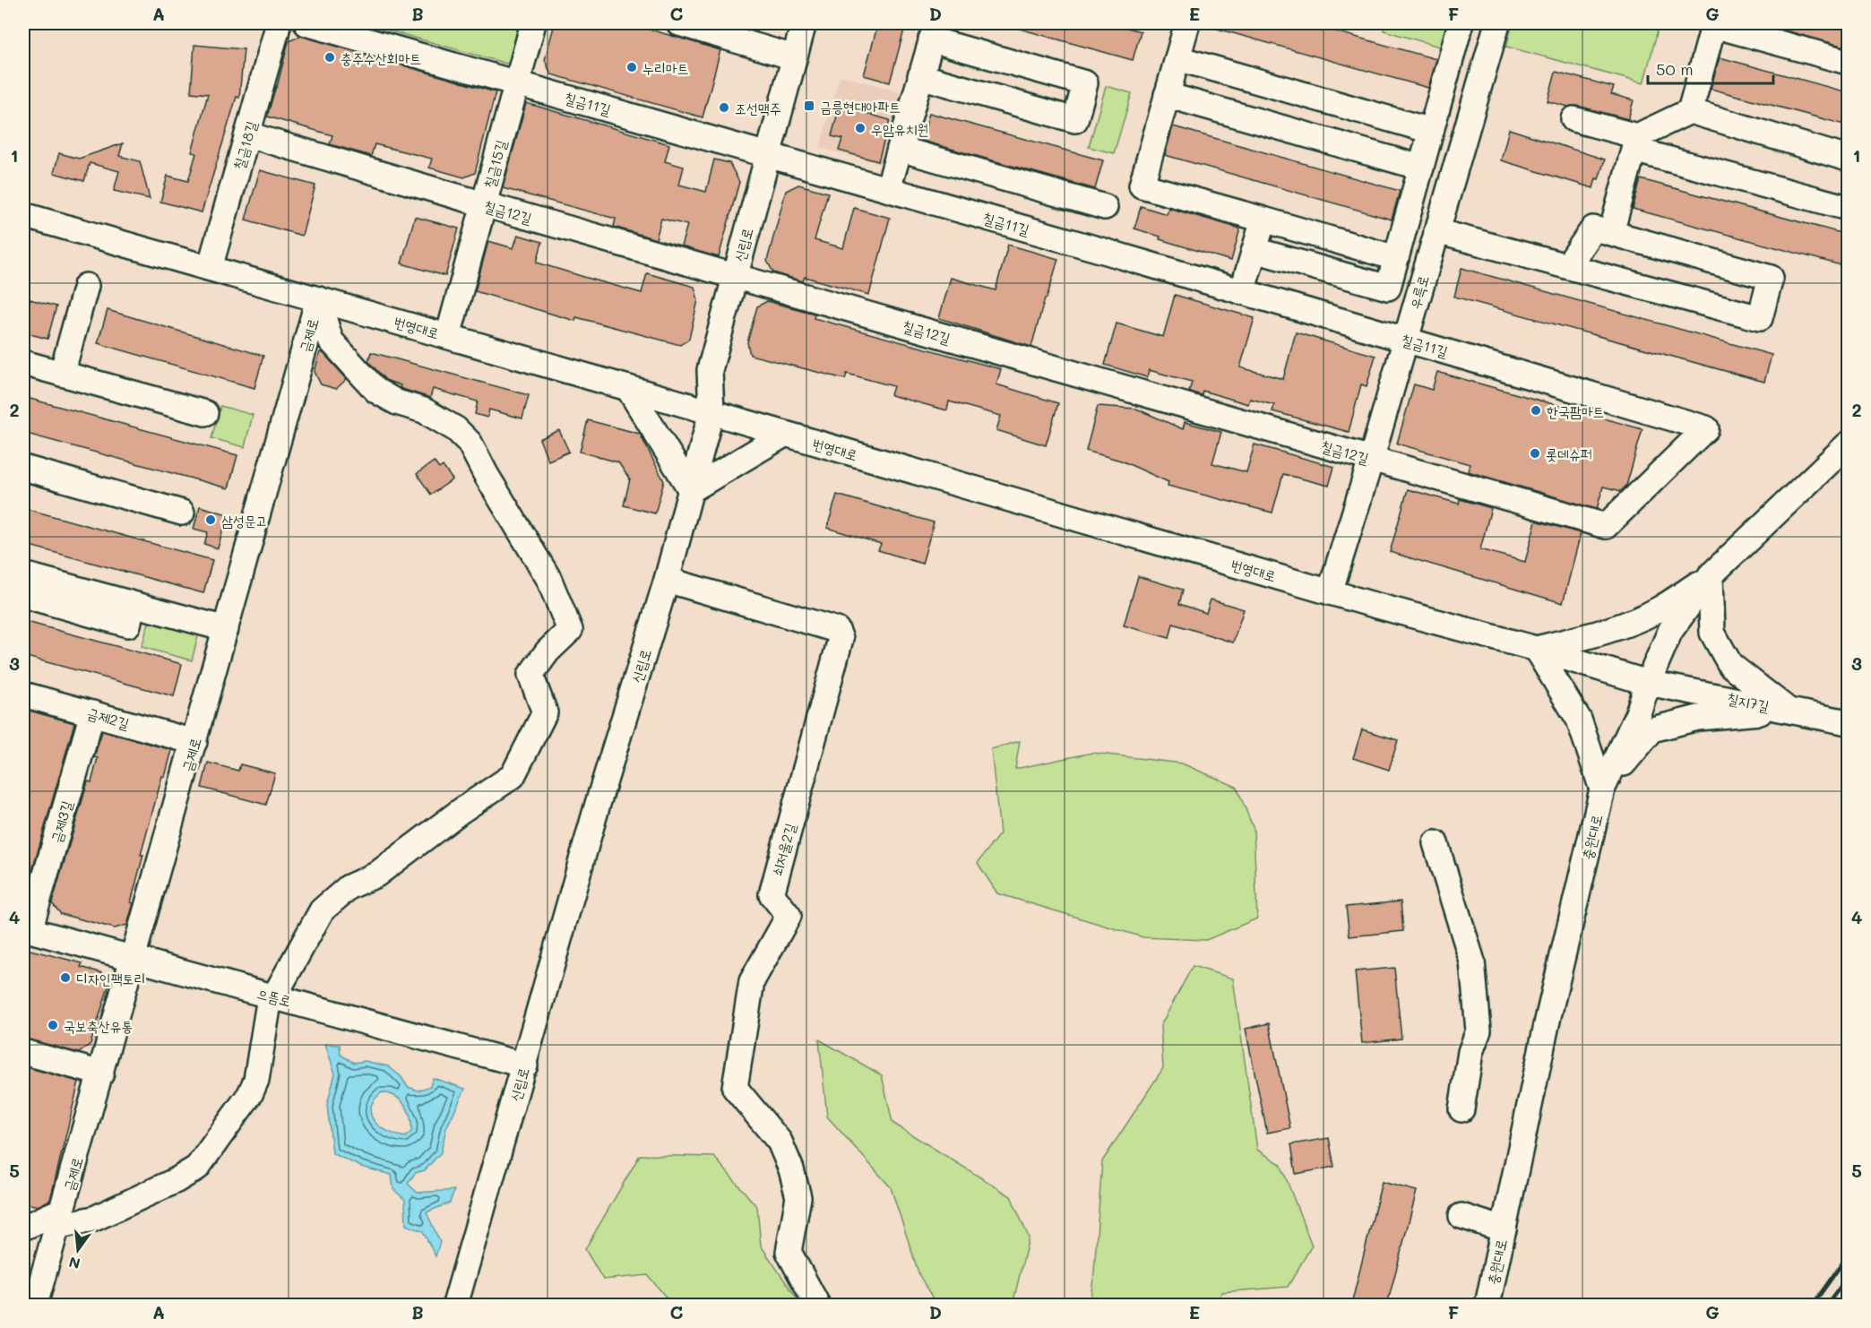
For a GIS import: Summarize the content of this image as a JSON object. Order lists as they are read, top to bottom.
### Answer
{
  "streets": {
    "street": [
      "칠금11길",
      "칠금18길",
      "칠금15길",
      "칠금12길",
      "신립로",
      "우륵로",
      "번영대로",
      "금제로",
      "칠지7길",
      "금제2길",
      "금제3길",
      "충원대로",
      "쇠저울2길",
      "으뜸로"
    ]
  },
  "crossings": [
    ["칠금11길", "칠금15길"],
    ["칠금11길", "칠금12길"],
    ["칠금11길", "신립로"],
    ["칠금11길", "우륵로"],
    ["칠금18길", "칠금12길"],
    ["칠금18길", "번영대로"],
    ["칠금15길", "칠금12길"],
    ["칠금15길", "번영대로"],
    ["칠금12길", "신립로"],
    ["칠금12길", "우륵로"],
    ["신립로", "번영대로"],
    ["신립로", "쇠저울2길"],
    ["신립로", "으뜸로"],
    ["우륵로", "번영대로"],
    ["번영대로", "금제로"],
    ["번영대로", "칠지7길"],
    ["번영대로", "충원대로"],
    ["금제로", "금제2길"],
    ["금제로", "으뜸로"],
    ["칠지7길", "충원대로"],
    ["금제2길", "금제3길"],
    ["금제3길", "으뜸로"]
  ],
  "places": {
    "other": [
      "충주수산회마트",
      "누리마트",
      "조선맥주",
      "우암유치원",
      "한국팜마트",
      "롯데슈퍼",
      "삼성문고",
      "디자인팩토리",
      "국보축산유통"
    ],
    "transit": ["금릉현대아파트"]
  },
  "scale_bar": "50 m",
  "north": "bottom",
  "grid": {
    "columns": [
      "A",
      "B",
      "C",
      "D",
      "E",
      "F",
      "G"
    ],
    "rows": [
      "1",
      "2",
      "3",
      "4",
      "5"
    ]
  }
}
